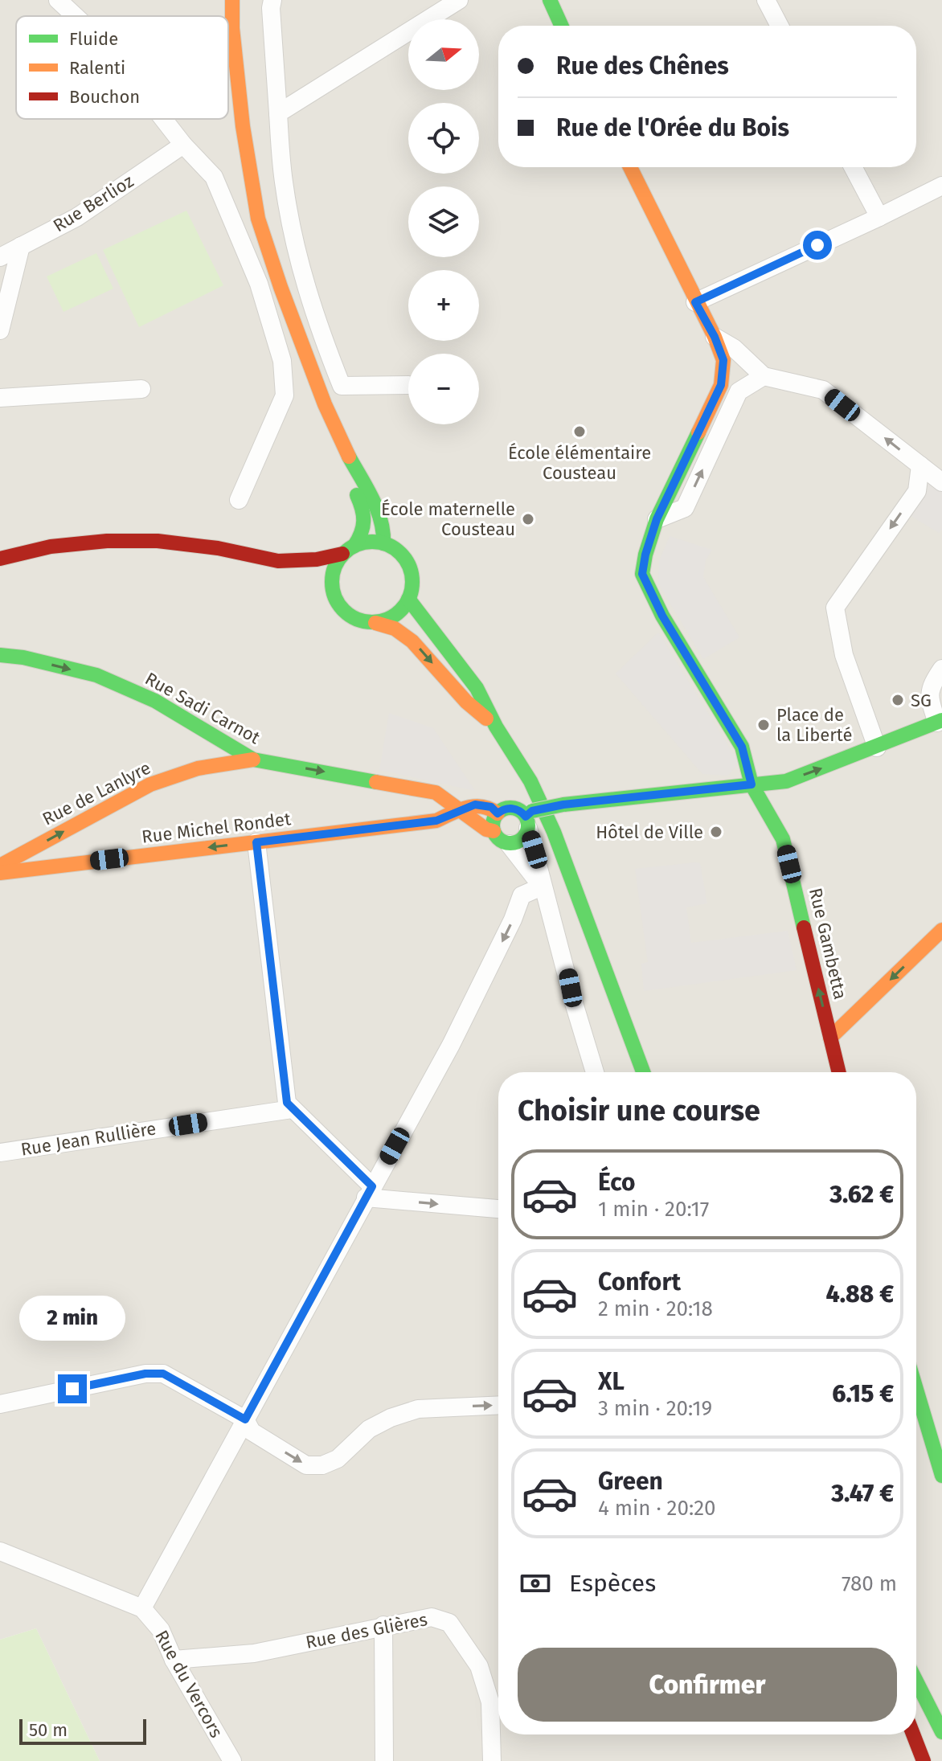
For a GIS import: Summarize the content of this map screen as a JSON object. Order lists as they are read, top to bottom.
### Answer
{
  "streets": {
    "main road": [
      "Rue Sadi Carnot",
      "Rue de Lanlyre",
      "Rue Michel Rondet",
      "Rue Gambetta"
    ],
    "street": [
      "Rue Berlioz",
      "Rue Jean Rullière",
      "Rue des Glières",
      "Rue du Vercors"
    ]
  },
  "crossings": [
    ["Rue Sadi Carnot", "Rue de Lanlyre"],
    ["Rue Sadi Carnot", "Rue Michel Rondet"],
    ["Rue des Glières", "Rue du Vercors"]
  ],
  "one_way": ["Rue de Lanlyre", "Rue Michel Rondet"],
  "places": [
    "École élémentaire Cousteau",
    "École maternelle Cousteau",
    "SG",
    "Place de la Liberté",
    "Hôtel de Ville"
  ],
  "legend": ["Fluide", "Ralenti", "Bouchon"],
  "scale_bar": "50 m",
  "north": "right",
  "page": {
    "map_buttons": ["+", "−"],
    "banner": ["Rue des Chênes", "Rue de l'Orée du Bois"],
    "heading": "Choisir une course",
    "list": [
      {
        "name": "Éco",
        "note": "1 min · 20:17",
        "value": "3.62 €"
      },
      {
        "name": "Confort",
        "note": "2 min · 20:18",
        "value": "4.88 €"
      },
      {
        "name": "XL",
        "note": "3 min · 20:19",
        "value": "6.15 €"
      },
      {
        "name": "Green",
        "note": "4 min · 20:20",
        "value": "3.47 €"
      }
    ],
    "bubble": "2 min",
    "pay": ["Espèces", "780 m"],
    "buttons": "Confirmer",
    "scale": "50 m"
  }
}
